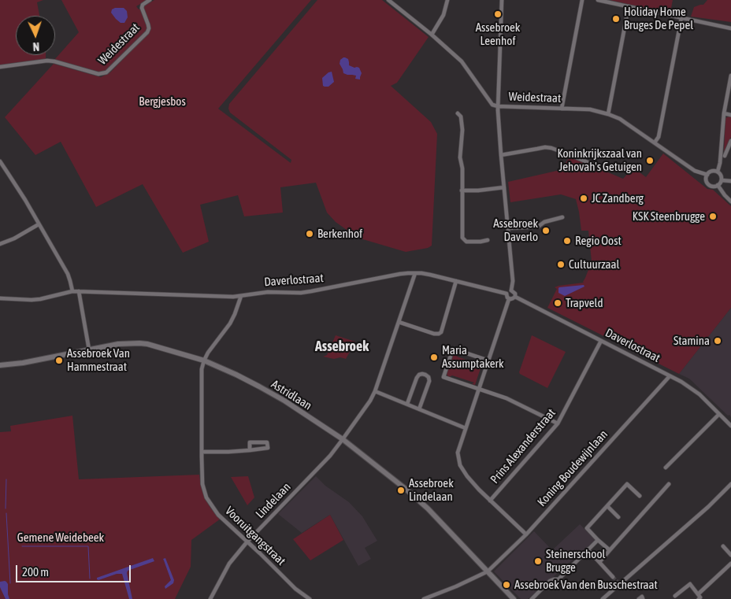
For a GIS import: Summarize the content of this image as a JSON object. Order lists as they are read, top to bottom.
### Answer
{
  "streets": {
    "main road": ["Astridlaan"],
    "street": [
      "Weidestraat",
      "Daverlostraat",
      "Prins Alexanderstraat",
      "Koning Boudewijnlaan",
      "Lindelaan",
      "Vooruitgangstraat"
    ]
  },
  "crossings": [
    ["Daverlostraat", "Prins Alexanderstraat"],
    ["Daverlostraat", "Koning Boudewijnlaan"],
    ["Daverlostraat", "Lindelaan"],
    ["Astridlaan", "Koning Boudewijnlaan"],
    ["Astridlaan", "Lindelaan"],
    ["Astridlaan", "Vooruitgangstraat"],
    ["Lindelaan", "Vooruitgangstraat"]
  ],
  "districts": ["Assebroek"],
  "parks": ["Bergjesbos", "Gemene Weidebeek"],
  "places": [
    "Assebroek Leenhof",
    "Holiday Home Bruges De Pepel",
    "Koninkrijkszaal van Jehovah's Getuigen",
    "JC Zandberg",
    "KSK Steenbrugge",
    "Assebroek Daverlo",
    "Berkenhof",
    "Regio Oost",
    "Cultuurzaal",
    "Trapveld",
    "Stamina",
    "Maria Assumptakerk",
    "Assebroek Van Hammestraat",
    "Assebroek Lindelaan",
    "Steinerschool Brugge",
    "Assebroek Van den Busschestraat"
  ],
  "scale_bar": "200 m",
  "north": "bottom"
}
